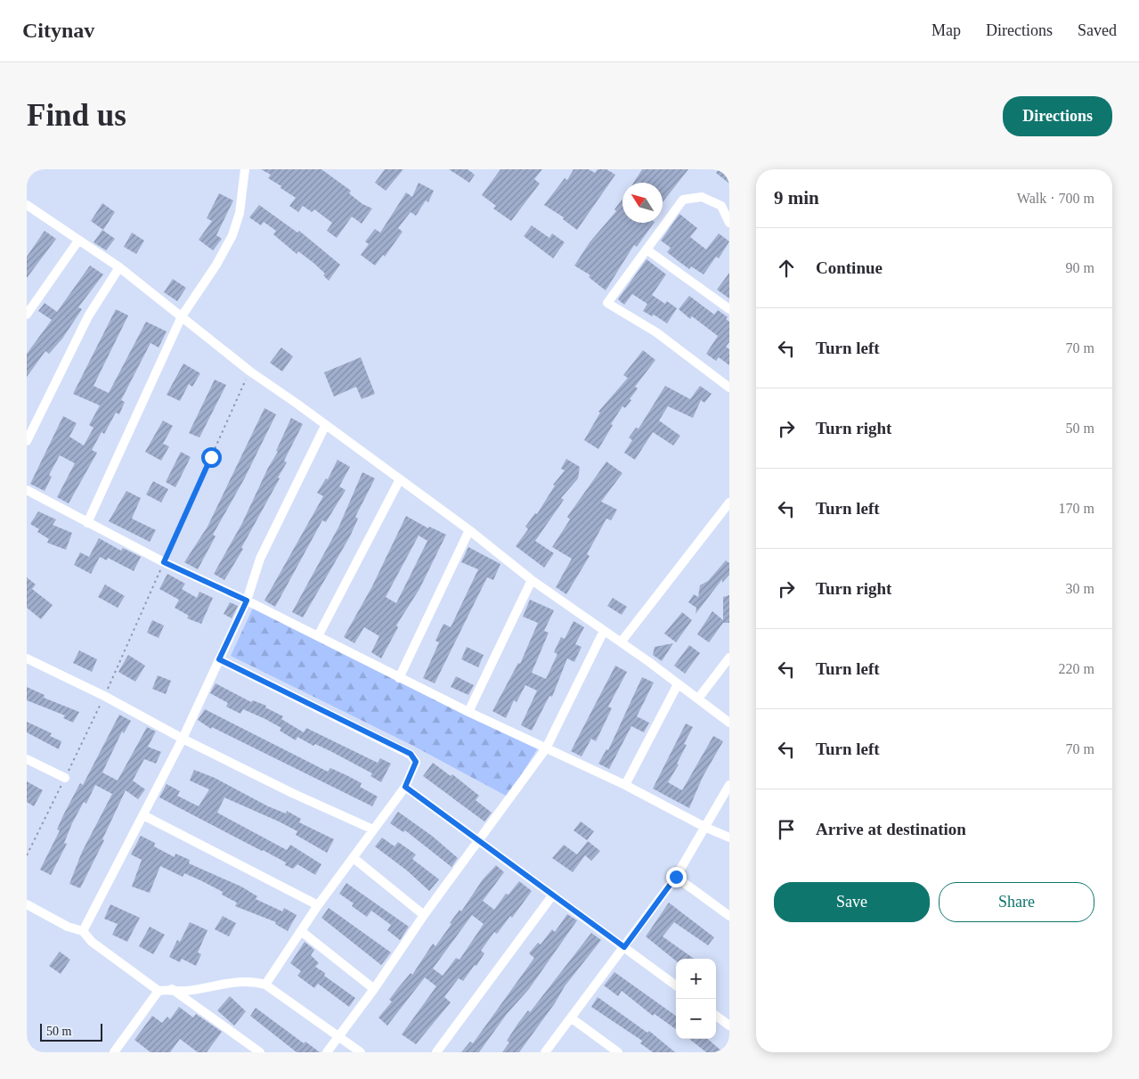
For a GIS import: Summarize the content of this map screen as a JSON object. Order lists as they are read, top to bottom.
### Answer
{
  "scale_bar": "50 m",
  "north": "top left",
  "page": {
    "header": "Citynav",
    "nav": ["Map", "Directions", "Saved"],
    "buttons": [
      "Directions",
      ["Save", "Share"]
    ],
    "title": "Find us",
    "heading": ["9 min", "Walk · 700 m"],
    "list": [
      ["Continue", "90 m"],
      ["Turn left", "70 m"],
      ["Turn right", "50 m"],
      ["Turn left", "170 m"],
      ["Turn right", "30 m"],
      ["Turn left", "220 m"],
      ["Turn left", "70 m"],
      "Arrive at destination"
    ],
    "map_buttons": ["+", "−"],
    "scale": "50 m"
  }
}
